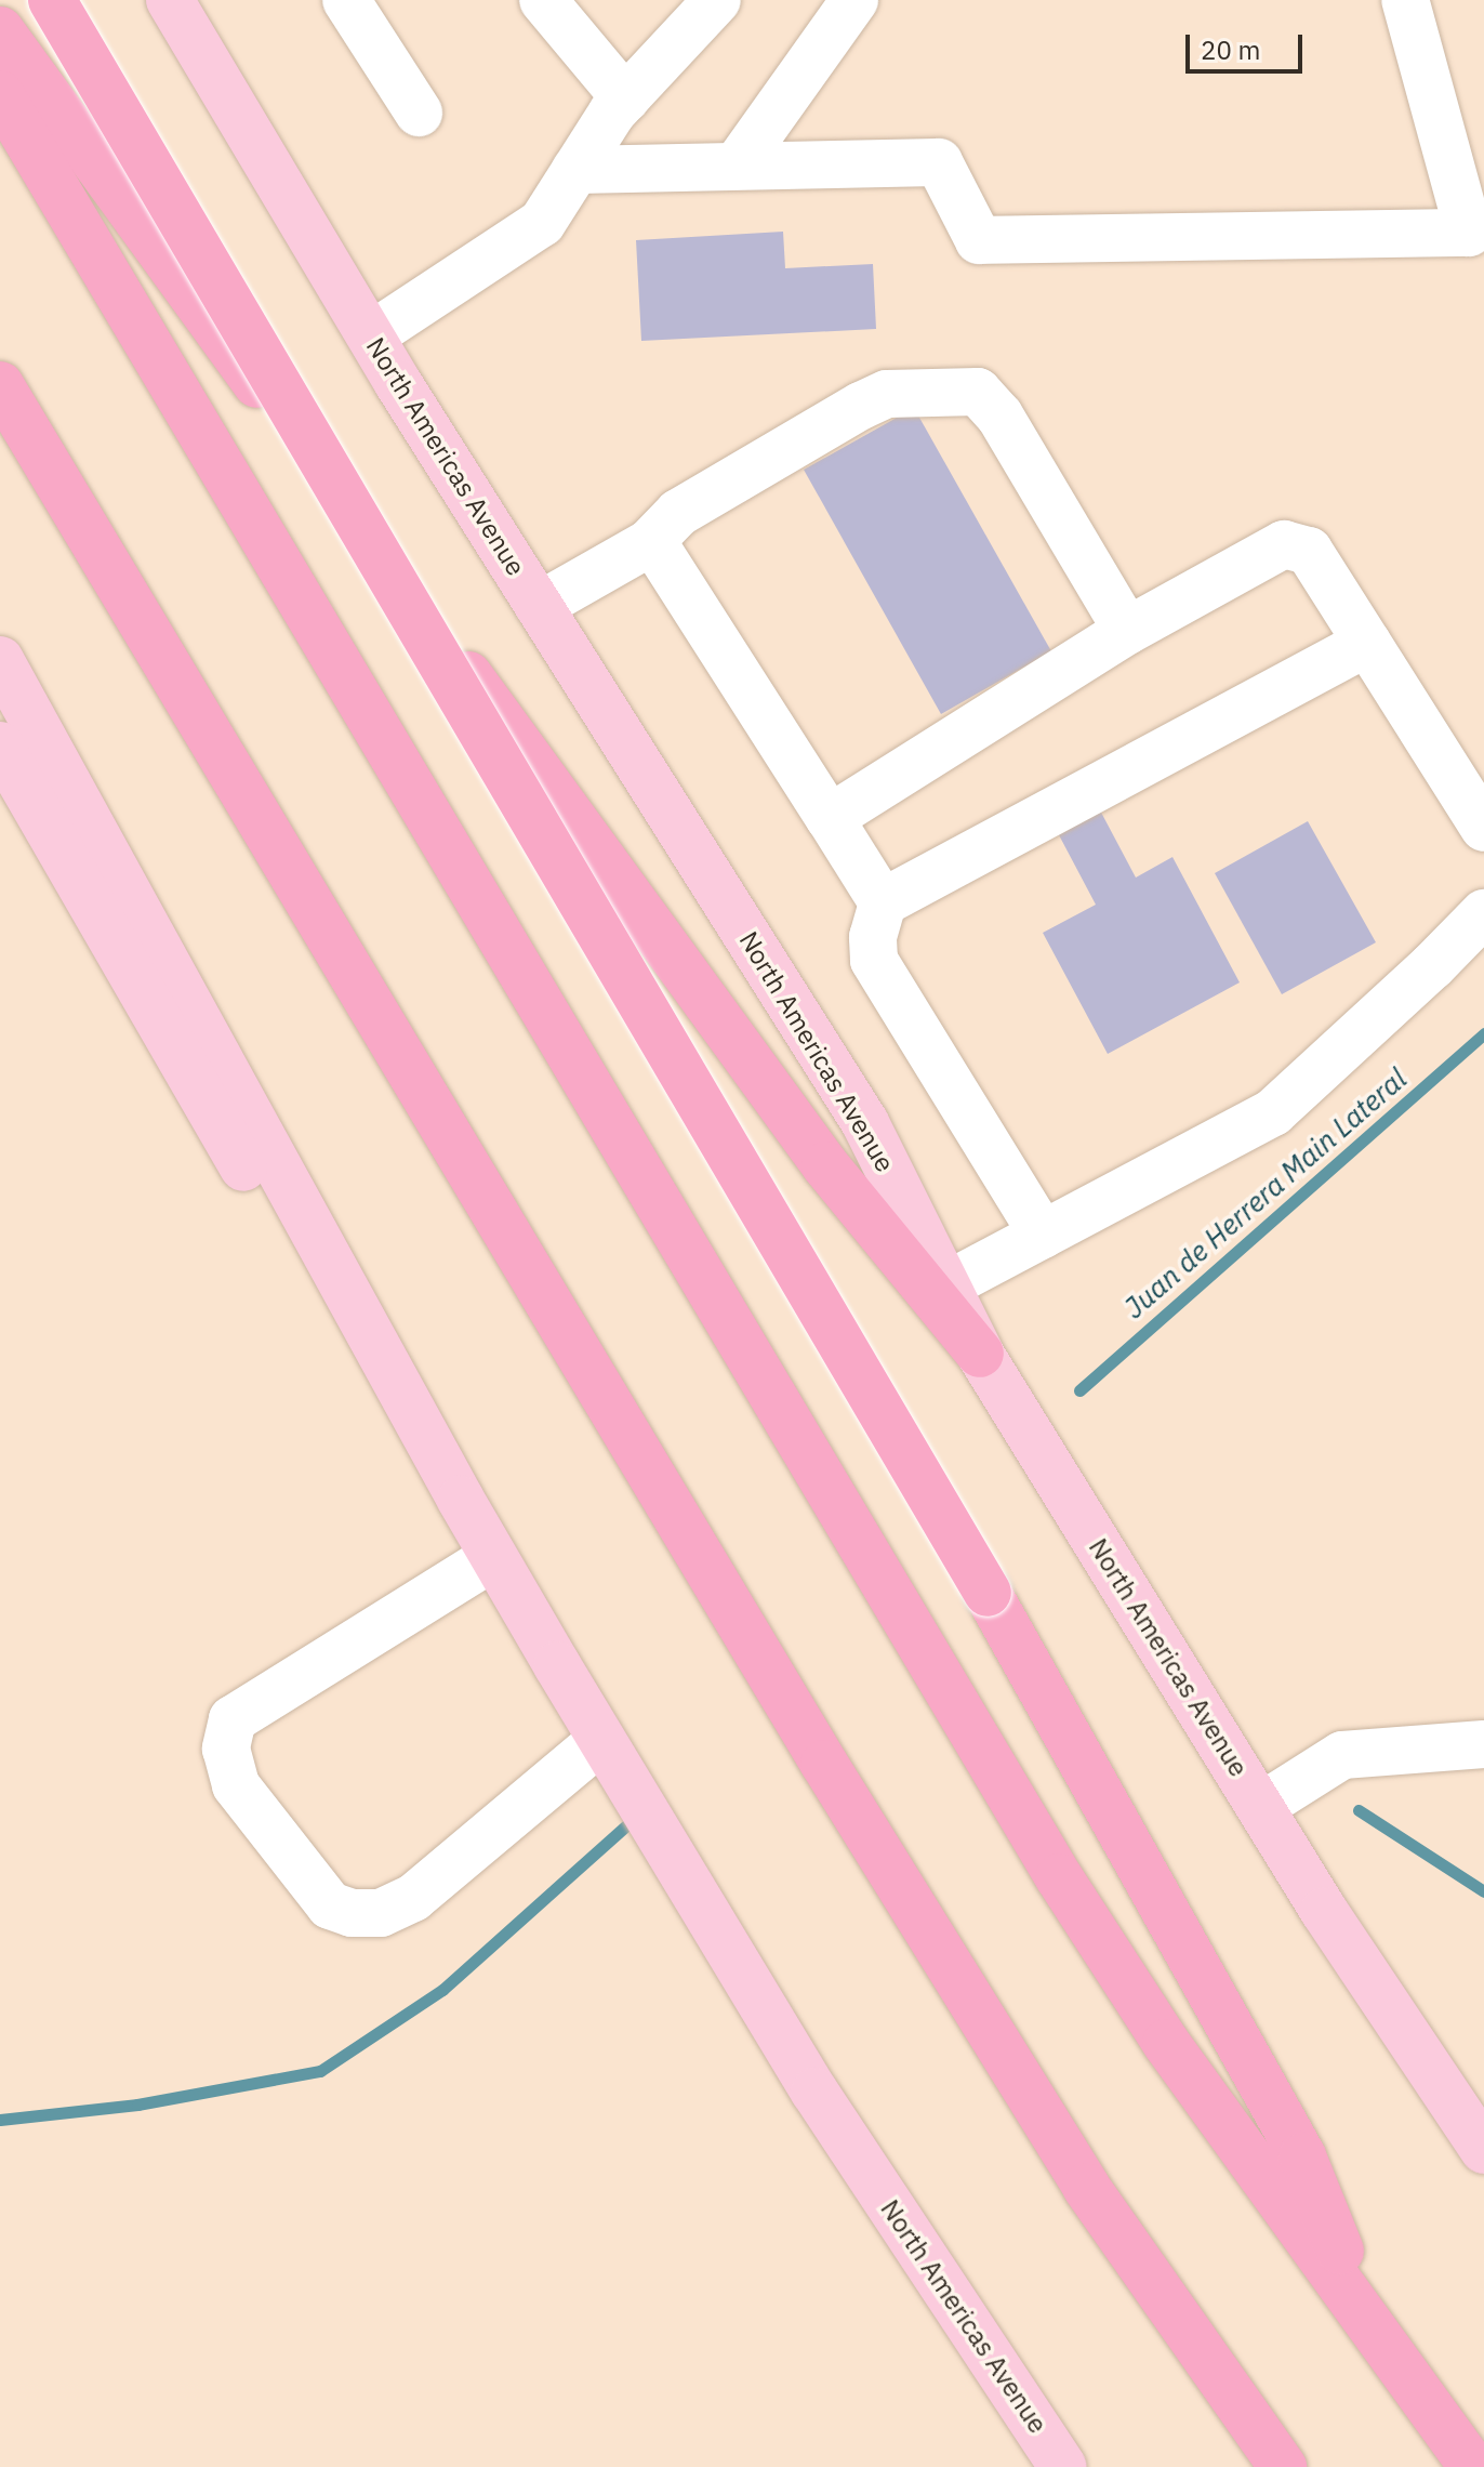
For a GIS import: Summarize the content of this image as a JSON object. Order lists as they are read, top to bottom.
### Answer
{
  "streets": {
    "main road": ["North Americas Avenue"]
  },
  "water": ["Juan de Herrera Main Lateral"],
  "scale_bar": "20 m"
}
